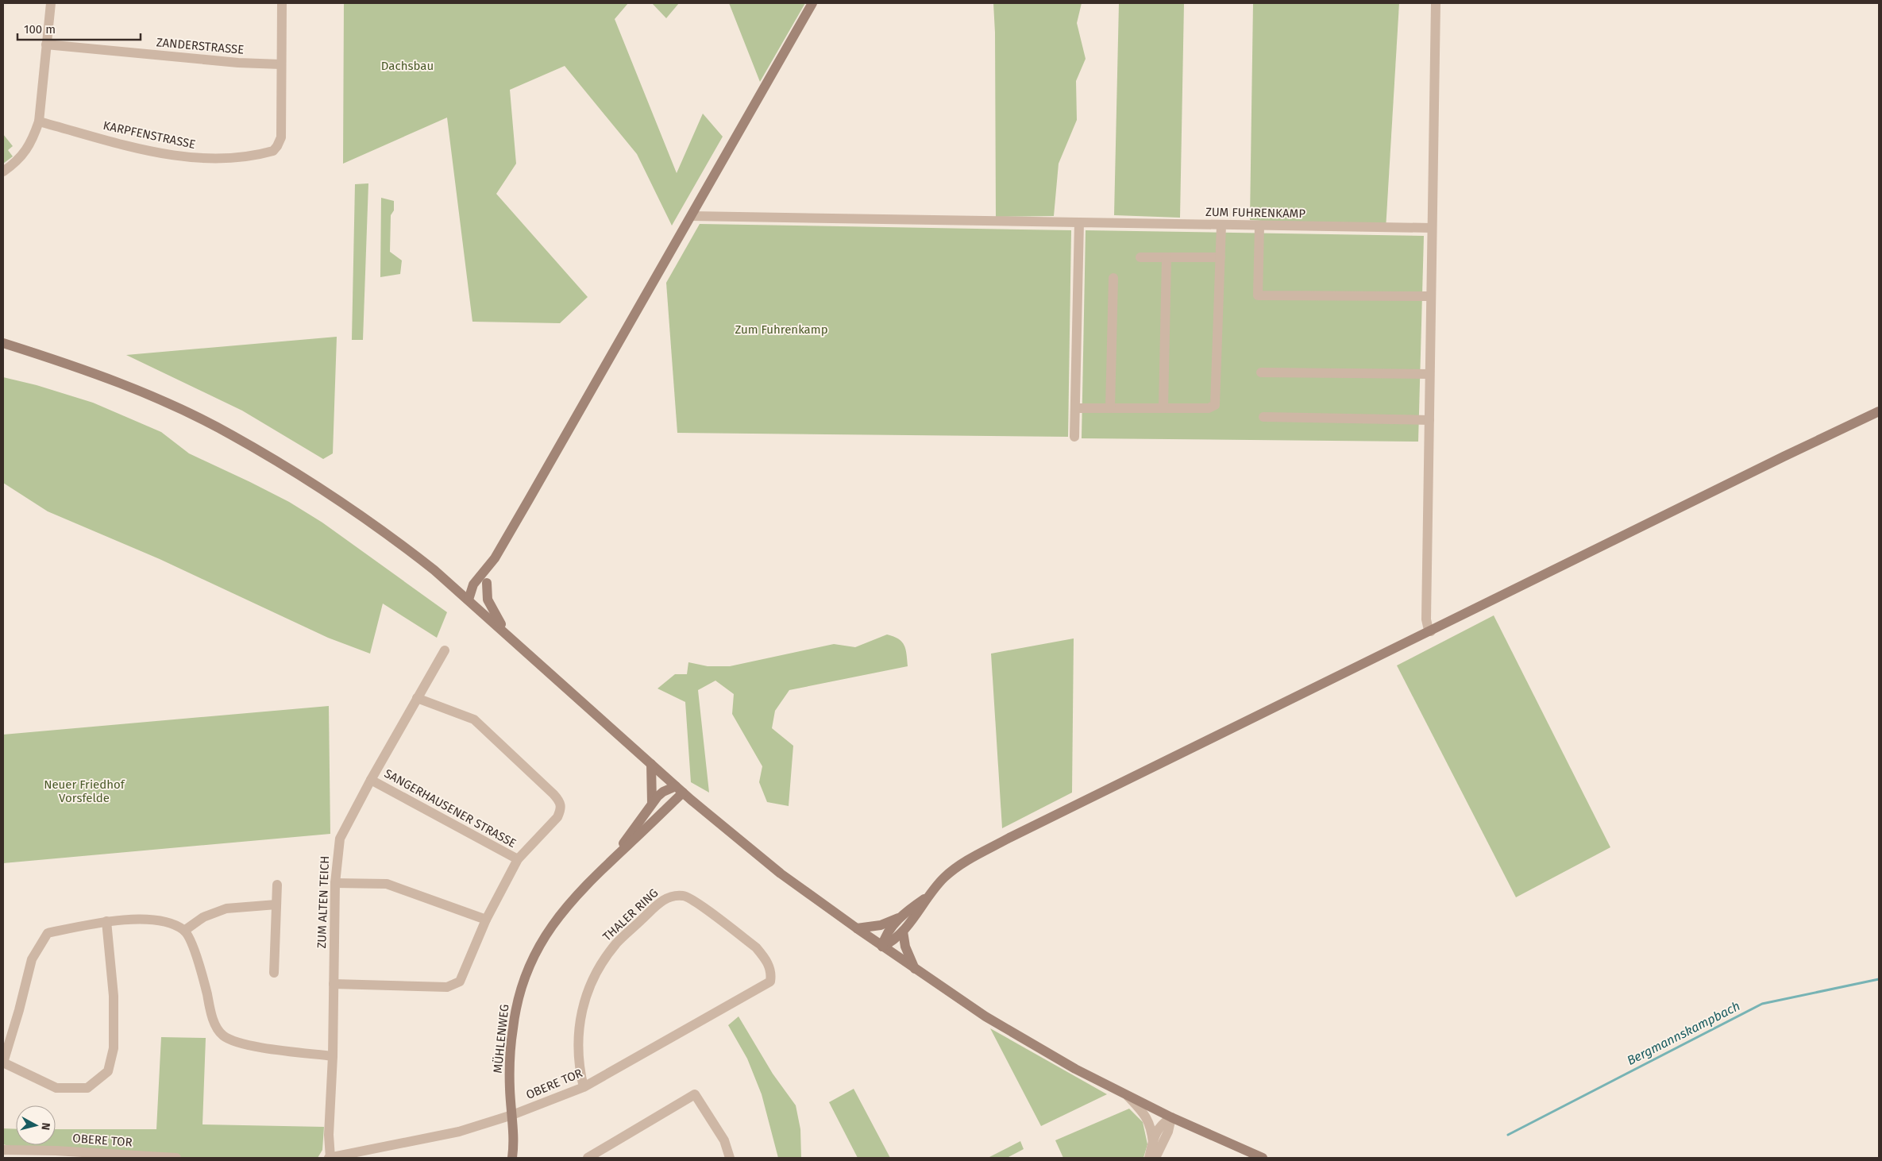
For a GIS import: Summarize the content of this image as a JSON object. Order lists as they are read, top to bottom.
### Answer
{
  "streets": {
    "main road": ["MÜHLENWEG"],
    "street": [
      "ZANDERSTRASSE",
      "KARPFENSTRASSE",
      "ZUM FUHRENKAMP",
      "SANGERHAUSENER STRASSE",
      "ZUM ALTEN TEICH",
      "THALER RING",
      "OBERE TOR"
    ]
  },
  "crossings": [
    ["ZANDERSTRASSE", "KARPFENSTRASSE"],
    ["SANGERHAUSENER STRASSE", "ZUM ALTEN TEICH"],
    ["ZUM ALTEN TEICH", "OBERE TOR"],
    ["THALER RING", "OBERE TOR"],
    ["MÜHLENWEG", "OBERE TOR"]
  ],
  "water": ["Bergmannskampbach"],
  "parks": ["Dachsbau", "Zum Fuhrenkamp", "Neuer Friedhof Vorsfelde"],
  "scale_bar": "100 m",
  "north": "right"
}
